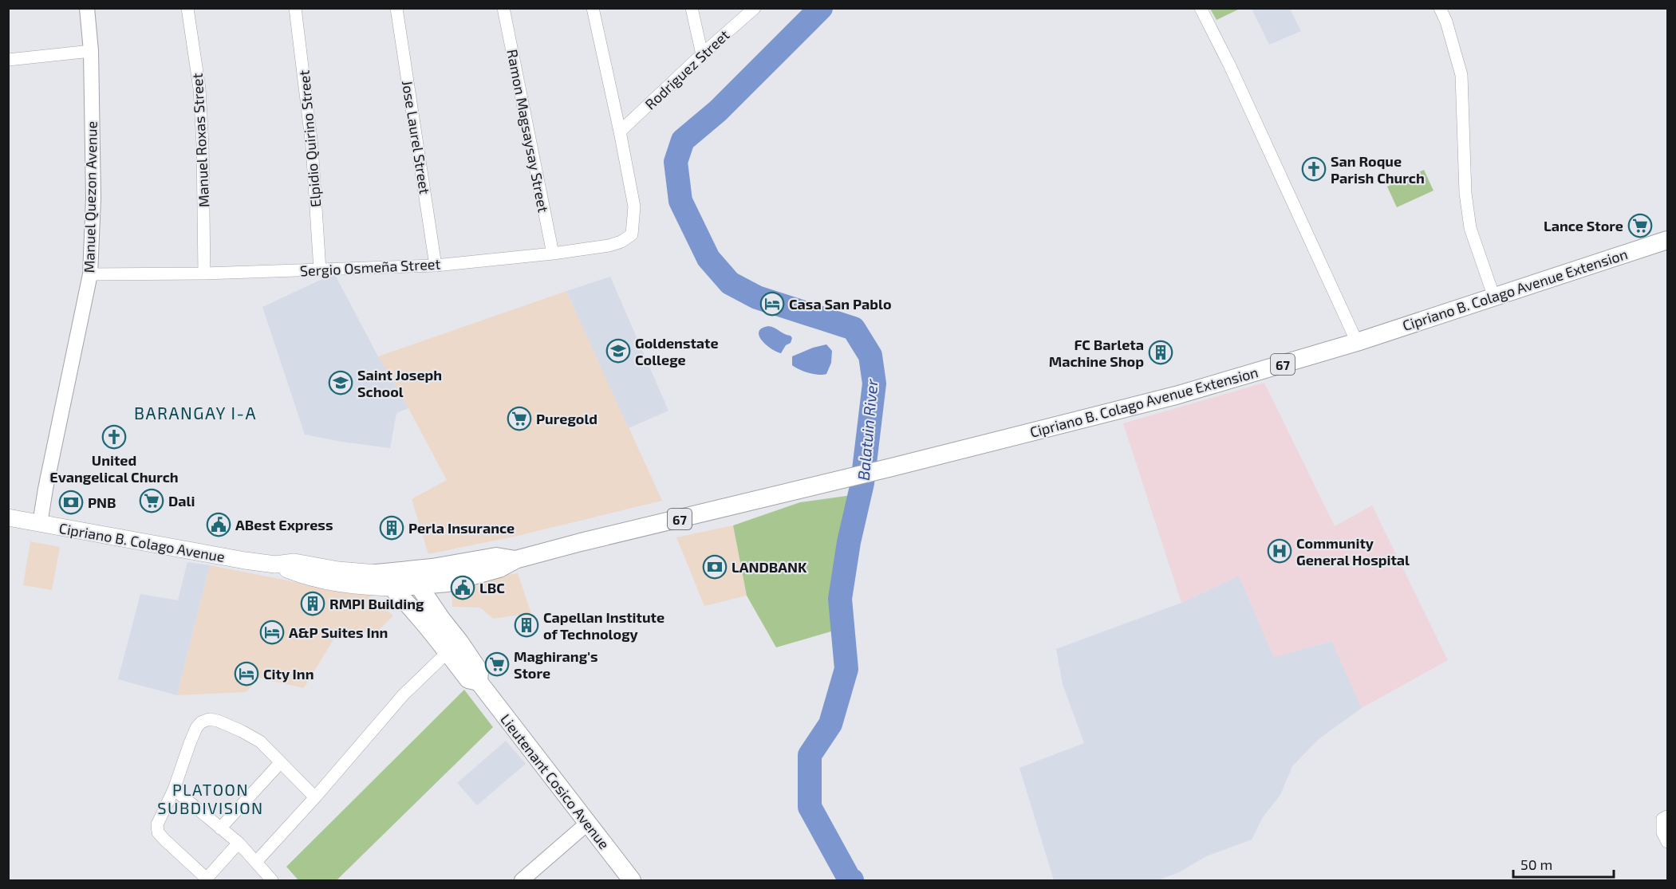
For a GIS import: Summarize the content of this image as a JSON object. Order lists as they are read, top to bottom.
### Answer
{
  "streets": {
    "main road": [
      "Cipriano B. Colago Avenue Extension",
      "67",
      "Cipriano B. Colago Avenue",
      "Lieutenant Cosico Avenue"
    ],
    "street": [
      "Rodriguez Street",
      "Ramon Magsaysay Street",
      "Jose Laurel Street",
      "Elpidio Quirino Street",
      "Manuel Roxas Street",
      "Manuel Quezon Avenue",
      "Sergio Osmeña Street"
    ]
  },
  "crossings": [
    ["Rodriguez Street", "Sergio Osmeña Street"],
    ["Ramon Magsaysay Street", "Sergio Osmeña Street"],
    ["Jose Laurel Street", "Sergio Osmeña Street"],
    ["Elpidio Quirino Street", "Sergio Osmeña Street"],
    ["Manuel Roxas Street", "Sergio Osmeña Street"],
    ["Manuel Quezon Avenue", "Sergio Osmeña Street"],
    ["Manuel Quezon Avenue", "Cipriano B. Colago Avenue"],
    ["Cipriano B. Colago Avenue Extension", "Cipriano B. Colago Avenue"],
    ["Cipriano B. Colago Avenue", "Lieutenant Cosico Avenue"]
  ],
  "districts": ["BARANGAY I-A", "PLATOON SUBDIVISION"],
  "water": ["Balatuin River"],
  "places": {
    "church": ["San Roque Parish Church", "United Evangelical Church"],
    "supermarket": [
      "Lance Store",
      "Puregold",
      "Dali",
      "Maghirang's Store"
    ],
    "hotel": ["Casa San Pablo", "A&P Suites Inn", "City Inn"],
    "school or university": ["Goldenstate College", "Saint Joseph School"],
    "building": [
      "FC Barleta Machine Shop",
      "Perla Insurance",
      "RMPI Building",
      "Capellan Institute of Technology"
    ],
    "bank": ["PNB", "LANDBANK"],
    "public building": ["ABest Express", "LBC"],
    "hospital": ["Community General Hospital"]
  },
  "scale_bar": "50 m"
}
